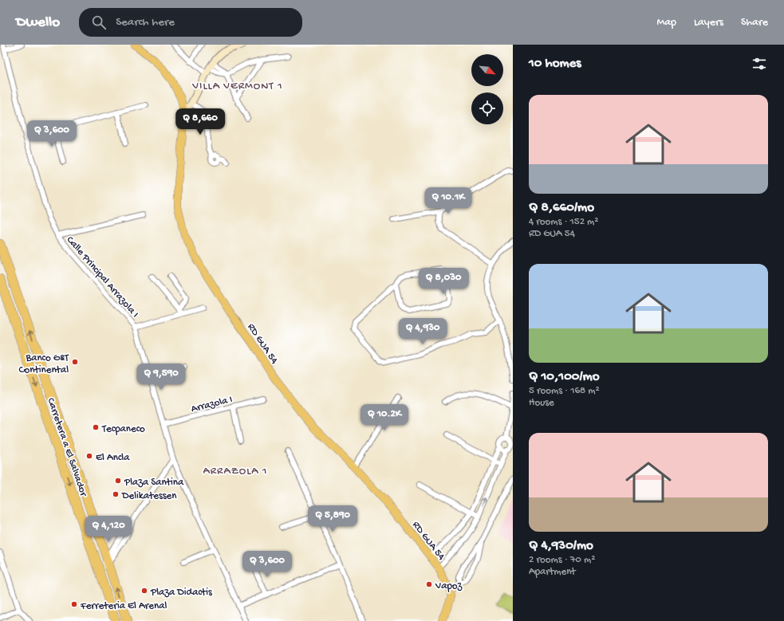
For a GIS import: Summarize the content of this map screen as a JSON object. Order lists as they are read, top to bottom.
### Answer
{
  "streets": {
    "highway": ["Carretera a El Salvador"],
    "main road": ["RD GUA 54"],
    "street": ["Calle Principal Arrazola I", "Arrazola I"]
  },
  "crossings": [
    ["Calle Principal Arrazola I", "Arrazola I"]
  ],
  "districts": ["VILLA VERMONT 1", "ARRAZOLA 1"],
  "places": [
    "Banco G&T Continental",
    "Tecpaneco",
    "El Ancla",
    "Plaza Santina",
    "Delikatessen",
    "Vapoz",
    "Plaza Didactis",
    "Ferreteria El Arenal"
  ],
  "north": "bottom right",
  "page": {
    "header": "Dwello",
    "search": "Search here",
    "nav": ["Map", "Layers", "Share"],
    "heading": "10 homes",
    "list": [
      {
        "name": "Q 8,660/mo",
        "note": "4 rooms · 152 m² · RD GUA 54"
      },
      {
        "name": "Q 10,100/mo",
        "note": "5 rooms · 168 m² · House"
      },
      {
        "name": "Q 4,930/mo",
        "note": "2 rooms · 70 m² · Apartment"
      }
    ],
    "price": [
      "Q 8,660",
      "Q 3,600",
      "Q 10.1K",
      "Q 8,030",
      "Q 4,930",
      "Q 9,590",
      "Q 10.2K",
      "Q 5,890",
      "Q 4,120",
      "Q 3,600"
    ]
  }
}
